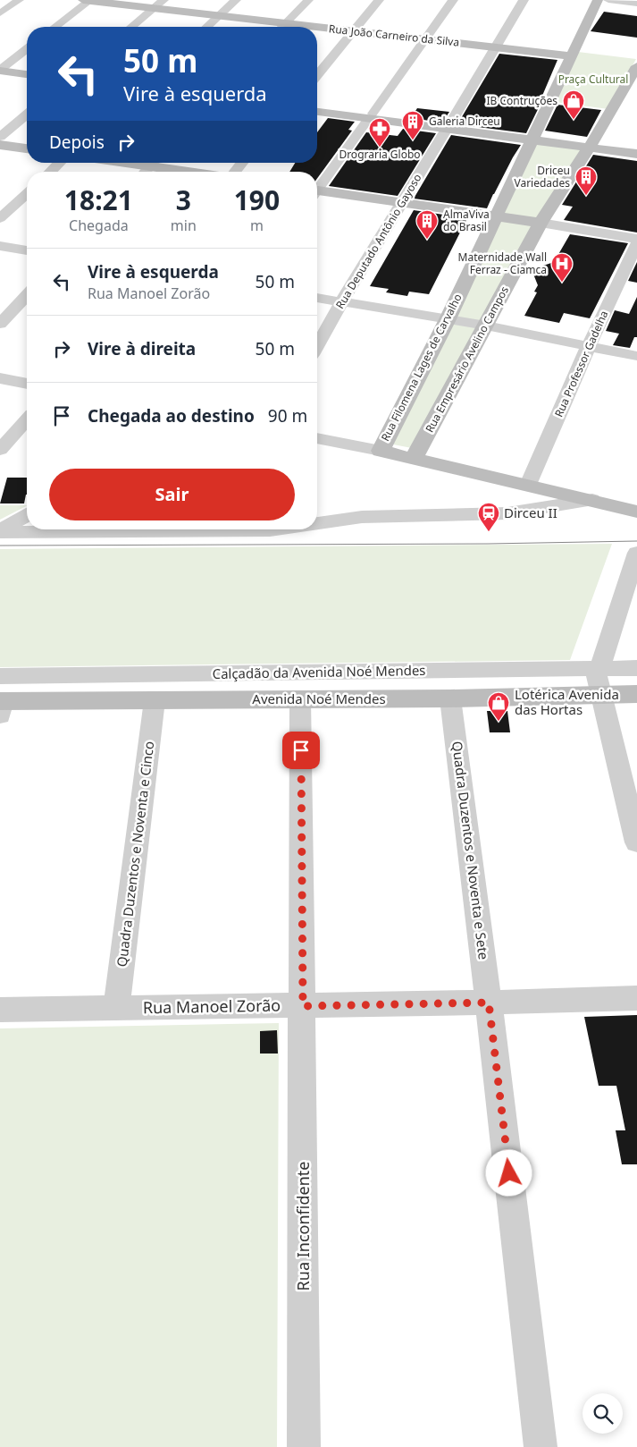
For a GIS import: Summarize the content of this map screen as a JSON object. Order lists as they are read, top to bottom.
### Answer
{
  "streets": {
    "street": [
      "Rua João Carneiro da Silva",
      "Rua Deputado Antônio Gayoso",
      "Rua Empresário Avelino Campos",
      "Rua Professor Gadelha",
      "Rua Filomena Lages de Carvalho",
      "Calçadão da Avenida Noé Mendes",
      "Avenida Noé Mendes",
      "Quadra Duzentos e Noventa e Sete",
      "Quadra Duzentos e Noventa e Cinco",
      "Rua Manoel Zorão",
      "Rua Inconfidente"
    ]
  },
  "crossings": [
    ["Rua João Carneiro da Silva", "Rua Deputado Antônio Gayoso"],
    ["Rua João Carneiro da Silva", "Rua Filomena Lages de Carvalho"],
    ["Avenida Noé Mendes", "Quadra Duzentos e Noventa e Sete"],
    ["Avenida Noé Mendes", "Quadra Duzentos e Noventa e Cinco"],
    ["Avenida Noé Mendes", "Rua Inconfidente"],
    ["Quadra Duzentos e Noventa e Sete", "Rua Manoel Zorão"],
    ["Quadra Duzentos e Noventa e Cinco", "Rua Manoel Zorão"],
    ["Rua Manoel Zorão", "Rua Inconfidente"]
  ],
  "parks": ["Praça Cultural"],
  "places": {
    "shop": ["IB Contruções", "Lotérica Avenida das Hortas"],
    "building": ["Galeria Dirceu", "Driceu Variedades", "AlmaViva do Brasil"],
    "pharmacy": ["Drograria Globo"],
    "hospital": ["Maternidade Wall Ferraz - Ciamca"],
    "station": ["Dirceu II"]
  },
  "page": {
    "turn": ["50 m", "Vire à esquerda"],
    "then": "Depois",
    "eta": [
      "18:21",
      "Chegada",
      "3",
      "min",
      "190",
      "m"
    ],
    "list": [
      {
        "name": "Vire à esquerda",
        "note": "Rua Manoel Zorão",
        "value": "50 m"
      },
      {
        "name": "Vire à direita",
        "value": "50 m"
      },
      {
        "name": "Chegada ao destino",
        "value": "90 m"
      }
    ],
    "buttons": "Sair"
  }
}
